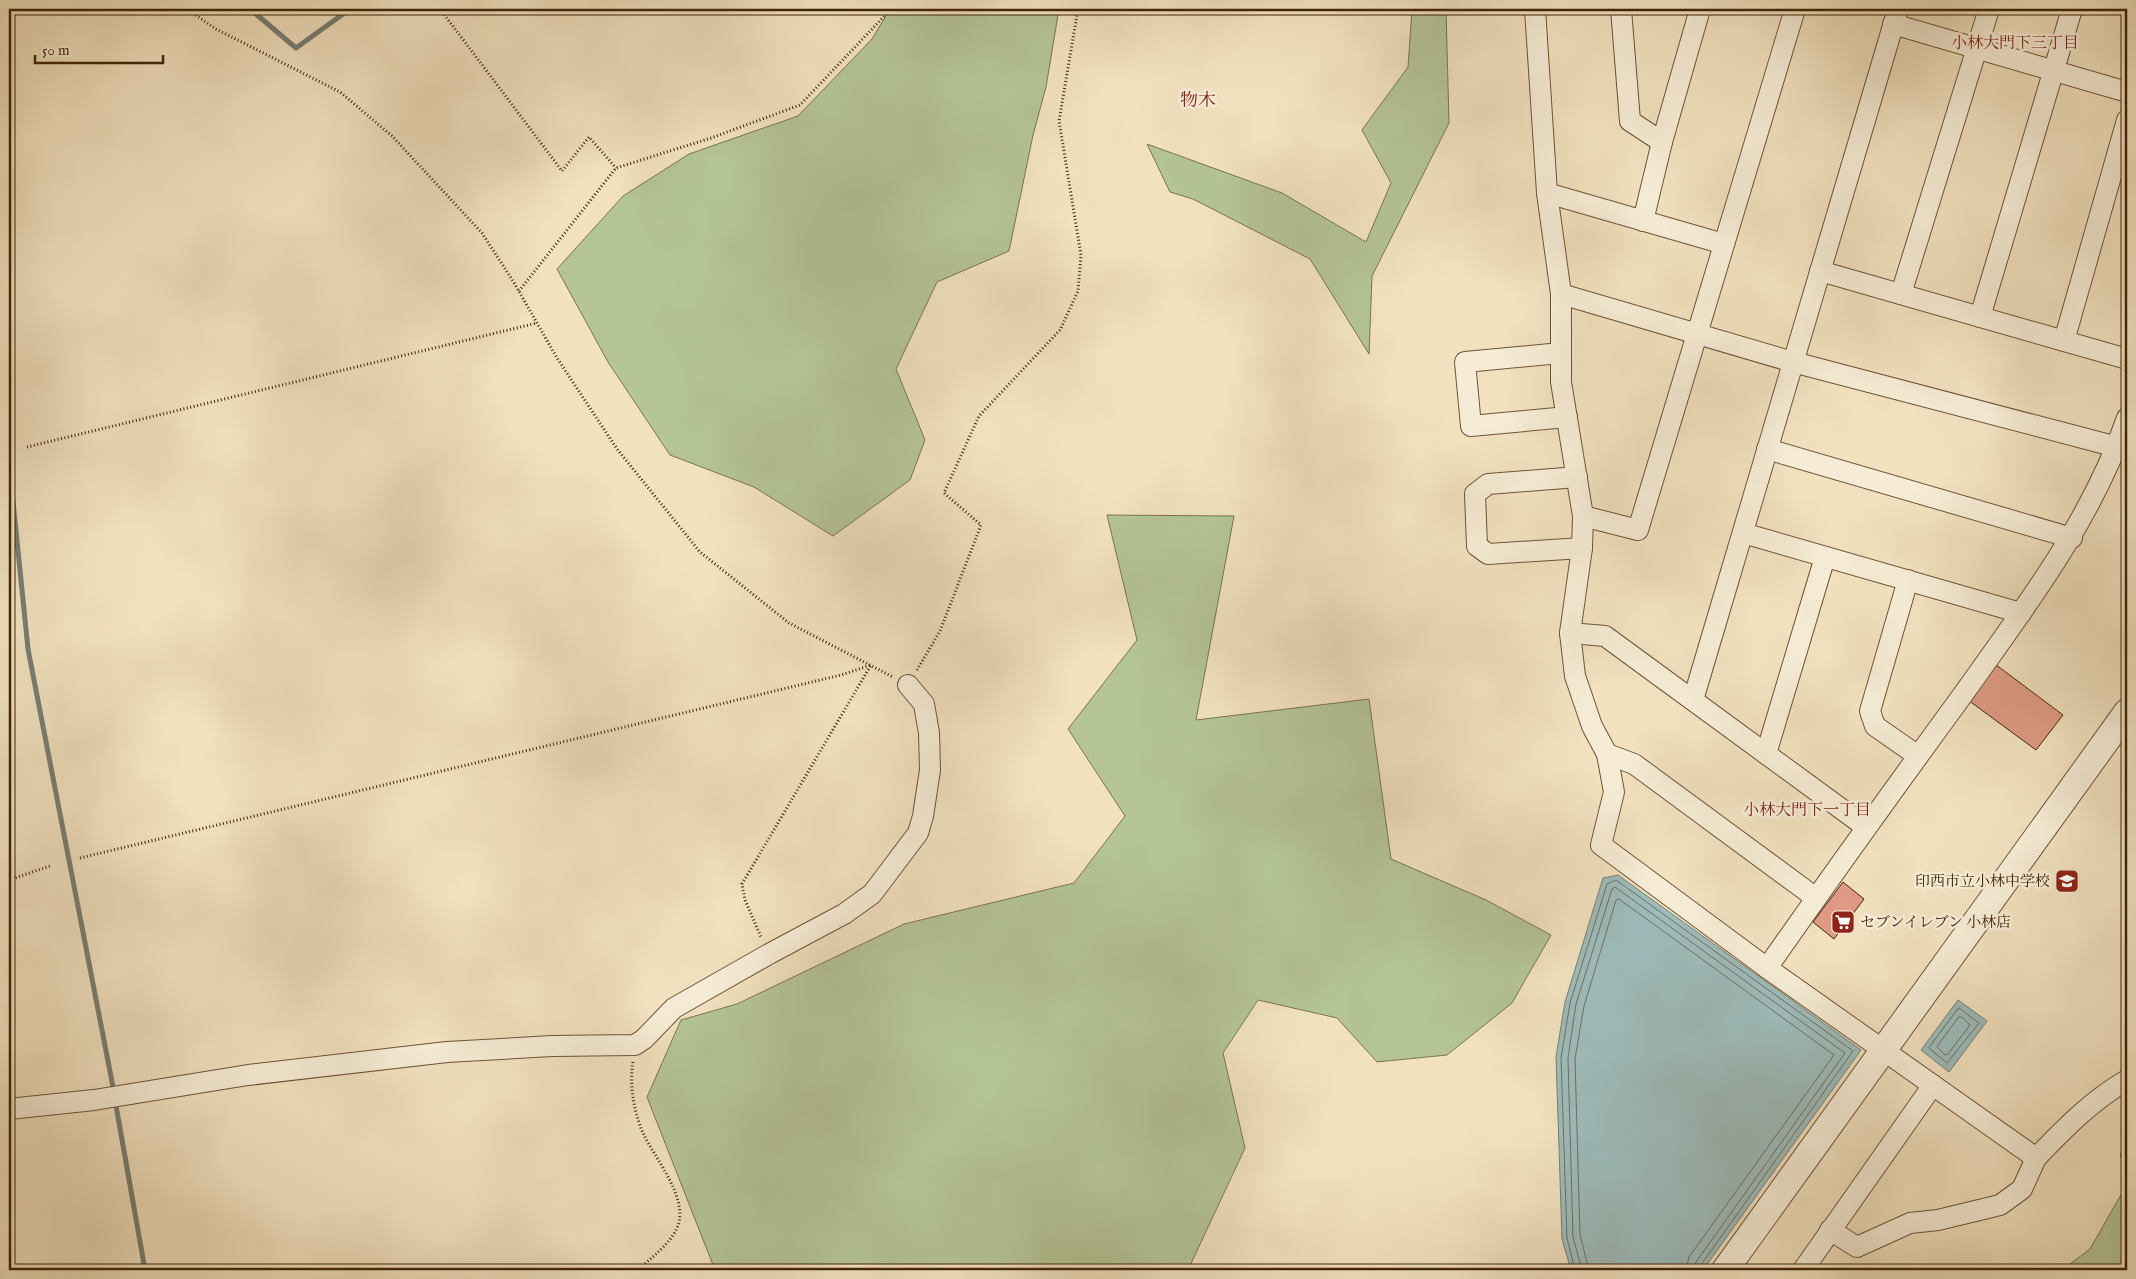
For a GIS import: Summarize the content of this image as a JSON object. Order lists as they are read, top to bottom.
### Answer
{
  "districts": ["小林大門下三丁目", "物木", "小林大門下一丁目"],
  "places": {
    "school or university": ["印西市立小林中学校"],
    "supermarket": ["セブンイレブン 小林店"]
  },
  "scale_bar": "50 m"
}
